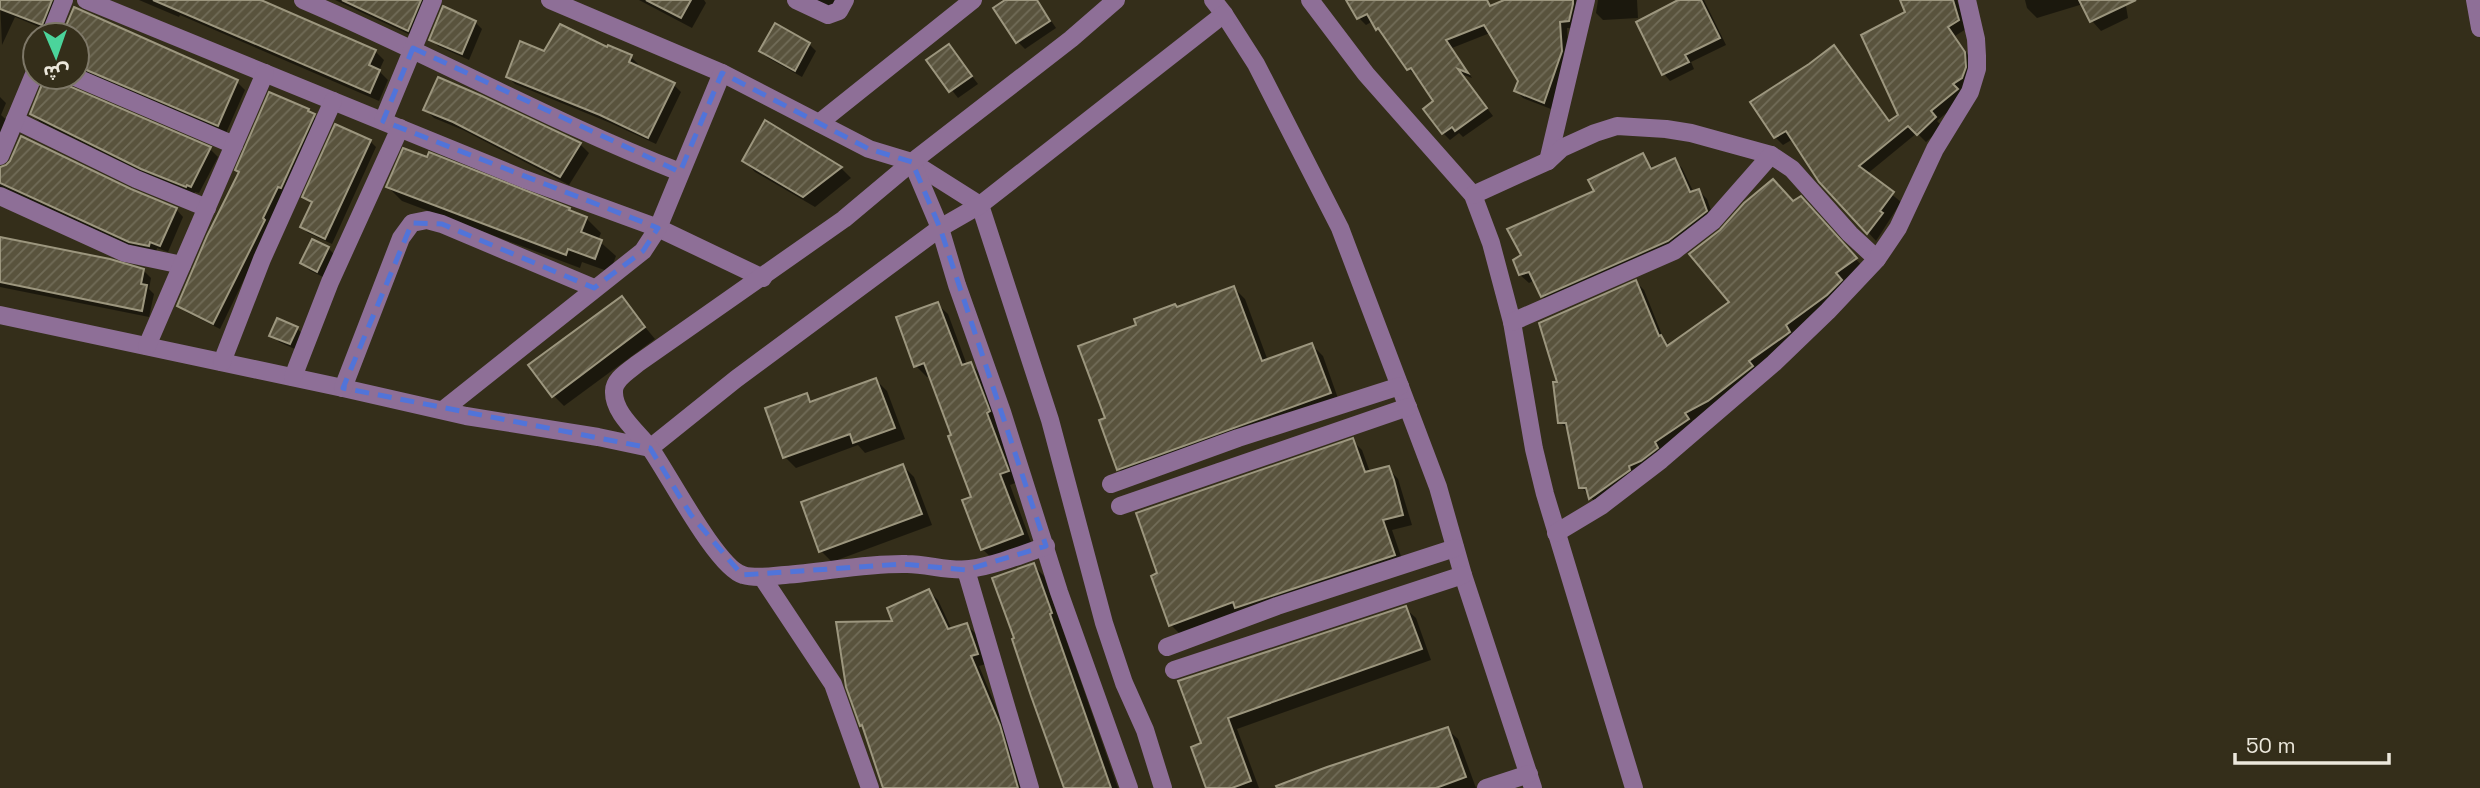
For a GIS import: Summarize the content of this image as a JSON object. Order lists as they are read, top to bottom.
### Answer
{
  "scale_bar": "50 m",
  "north": "bottom"
}
